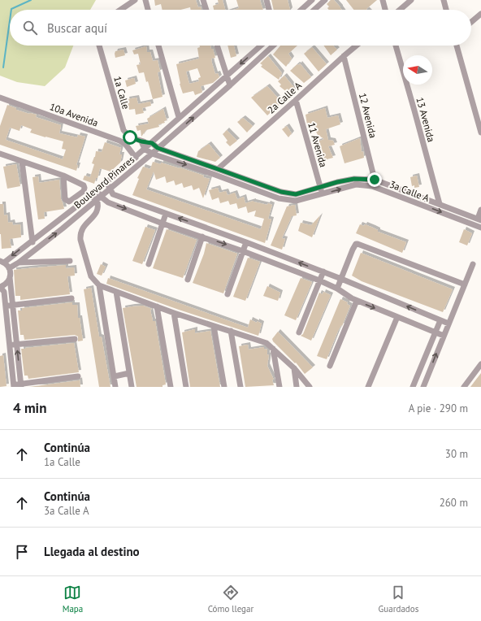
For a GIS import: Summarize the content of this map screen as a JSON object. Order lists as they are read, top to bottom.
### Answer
{
  "streets": {
    "street": [
      "1a Calle",
      "2a Calle A",
      "10a Avenida",
      "12 Avenida",
      "13 Avenida",
      "11 Avenida",
      "Boulevard Pinares",
      "3a Calle A"
    ]
  },
  "crossings": [
    ["1a Calle", "Boulevard Pinares"],
    ["1a Calle", "3a Calle A"],
    ["2a Calle A", "12 Avenida"],
    ["2a Calle A", "11 Avenida"],
    ["2a Calle A", "3a Calle A"],
    ["10a Avenida", "Boulevard Pinares"],
    ["12 Avenida", "3a Calle A"],
    ["13 Avenida", "3a Calle A"],
    ["11 Avenida", "3a Calle A"],
    ["Boulevard Pinares", "3a Calle A"]
  ],
  "north": "left",
  "page": {
    "search": "Buscar aquí",
    "heading": ["4 min", "A pie · 290 m"],
    "list": [
      ["Continúa", "1a Calle", "30 m"],
      ["Continúa", "3a Calle A", "260 m"],
      "Llegada al destino"
    ],
    "nav": ["Mapa", "Cómo llegar", "Guardados"]
  }
}
